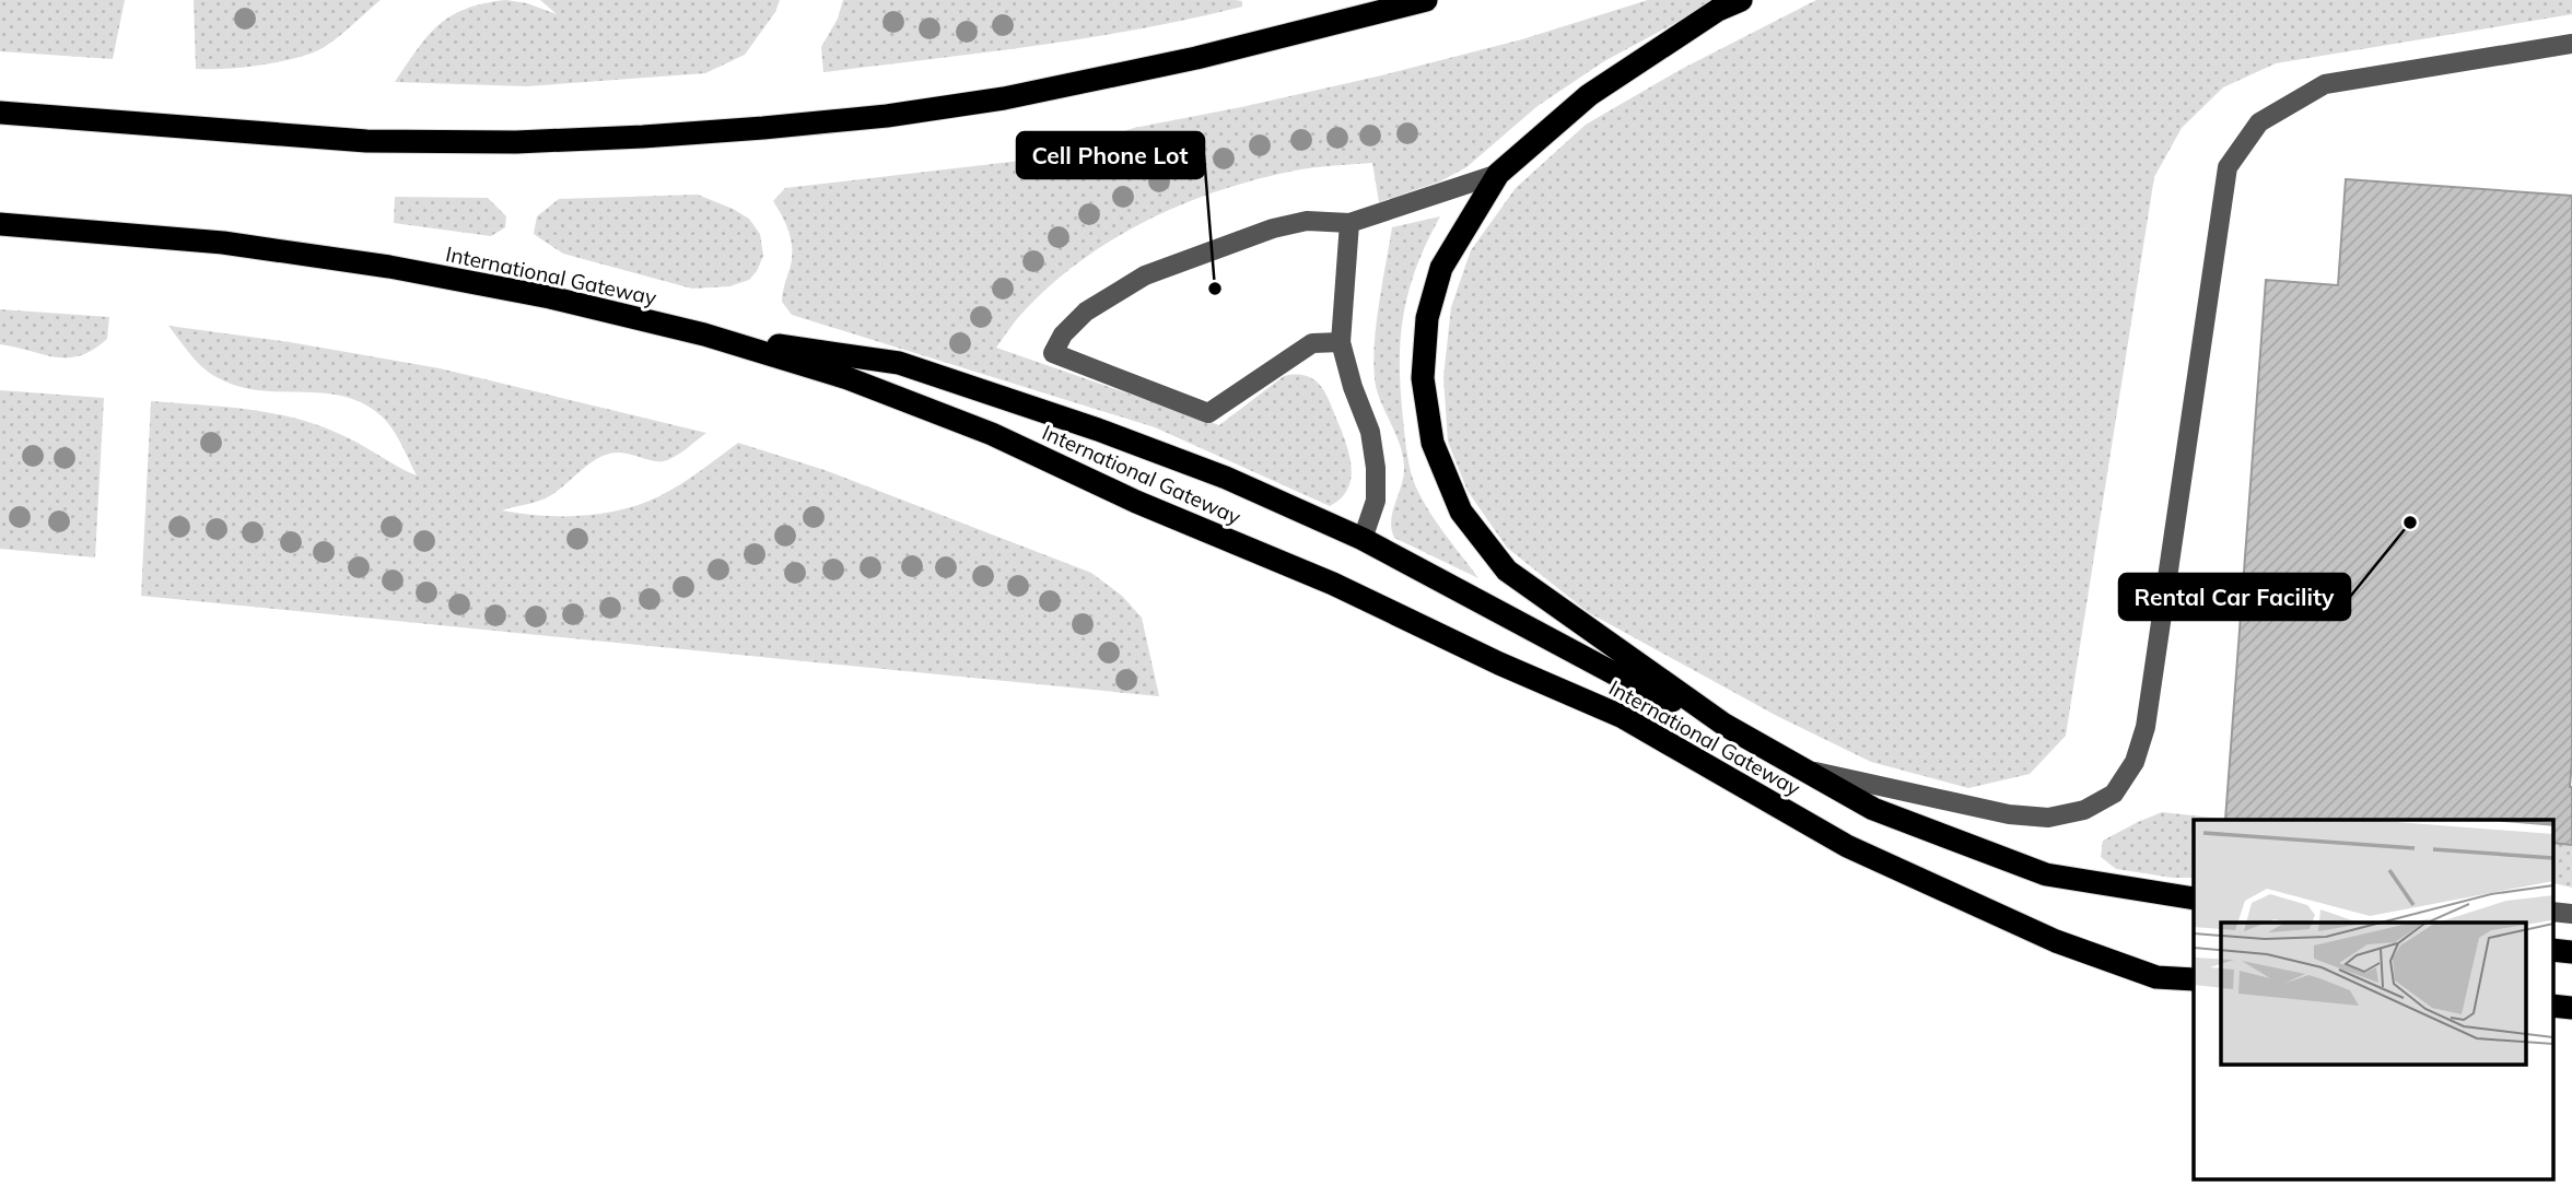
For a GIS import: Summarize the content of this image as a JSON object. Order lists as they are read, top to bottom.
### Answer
{
  "streets": {
    "highway": ["International Gateway"]
  },
  "places": ["Cell Phone Lot", "Rental Car Facility"]
}
